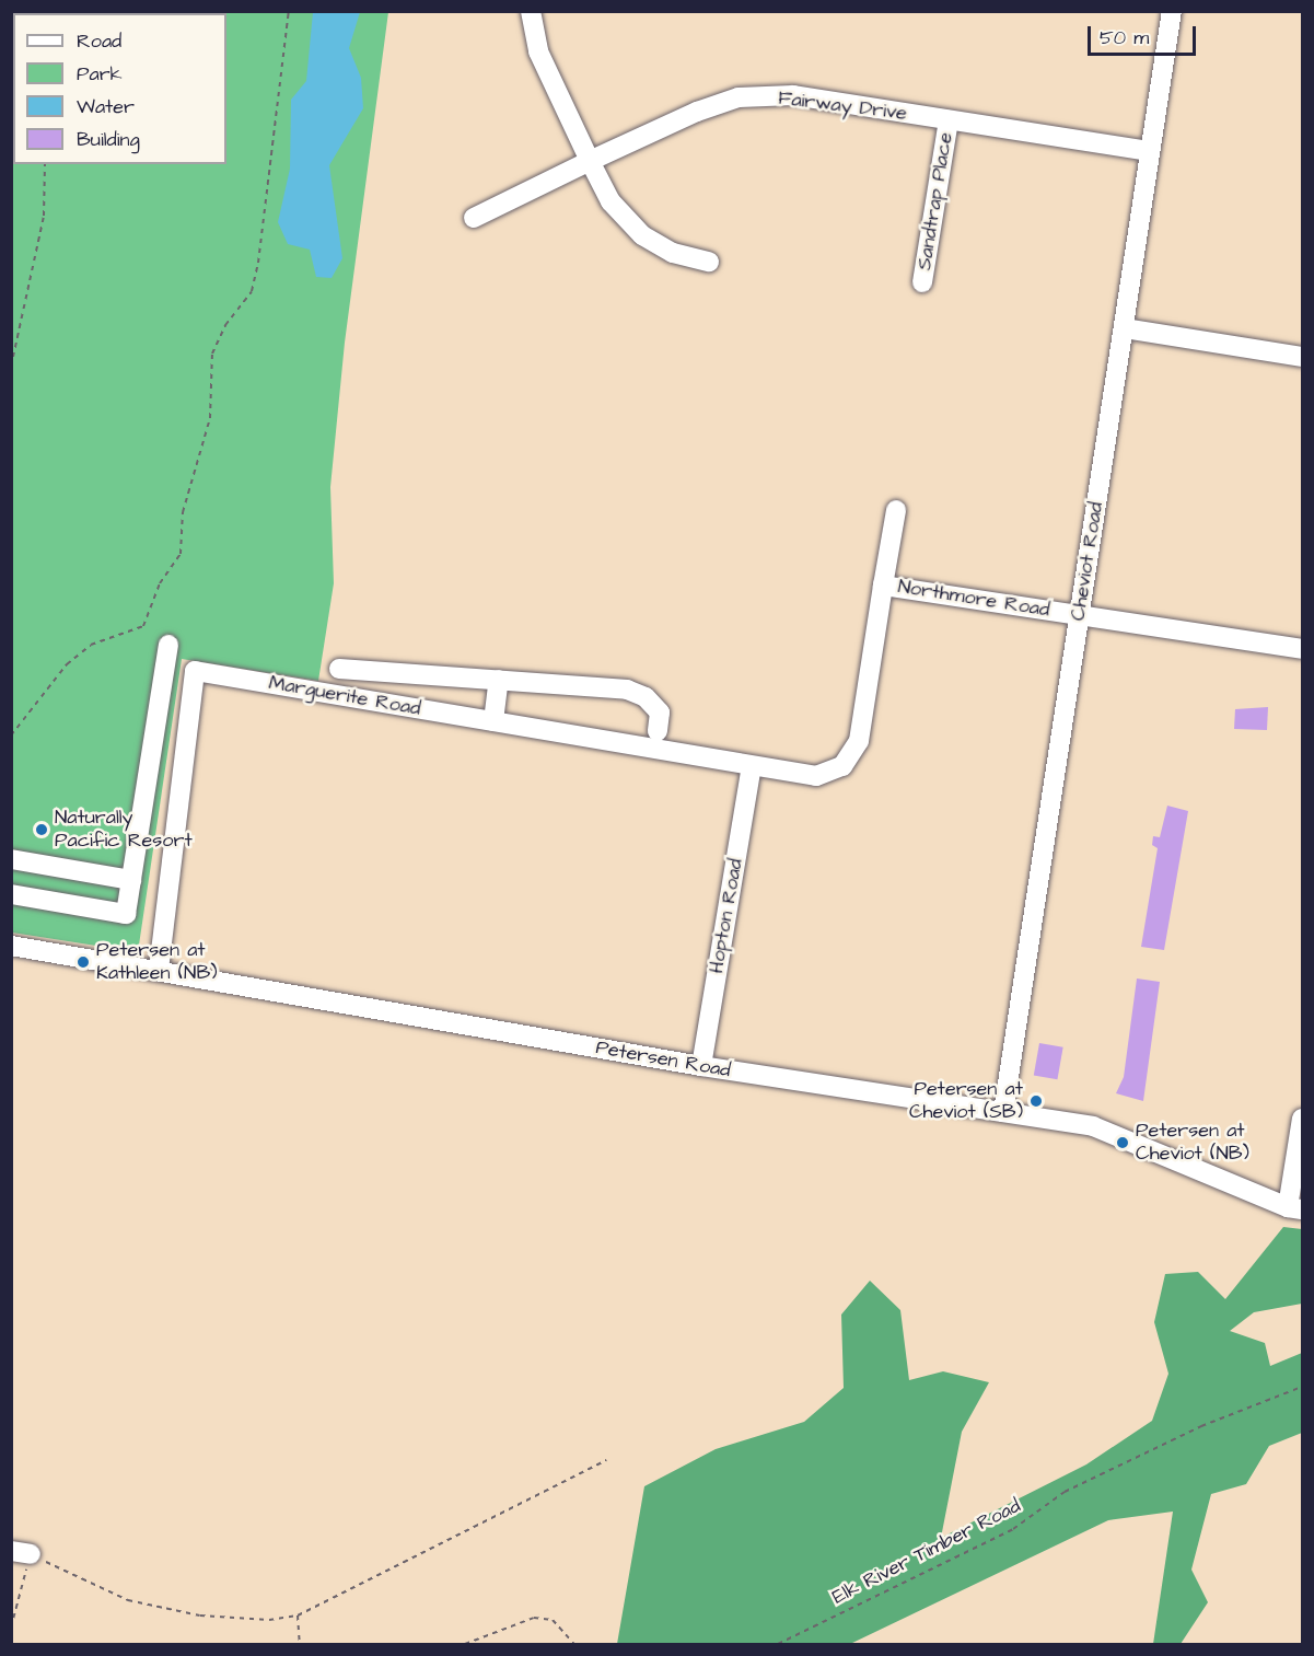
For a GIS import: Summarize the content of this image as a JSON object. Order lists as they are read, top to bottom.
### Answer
{
  "streets": {
    "street": [
      "Fairway Drive",
      "Sandtrap Place",
      "Cheviot Road",
      "Northmore Road",
      "Marguerite Road",
      "Hopton Road",
      "Petersen Road"
    ],
    "path": ["Elk River Timber Road"]
  },
  "crossings": [
    ["Fairway Drive", "Sandtrap Place"],
    ["Fairway Drive", "Cheviot Road"],
    ["Cheviot Road", "Northmore Road"],
    ["Cheviot Road", "Petersen Road"],
    ["Northmore Road", "Marguerite Road"],
    ["Northmore Road", "Hopton Road"],
    ["Marguerite Road", "Hopton Road"],
    ["Marguerite Road", "Petersen Road"],
    ["Hopton Road", "Petersen Road"]
  ],
  "places": [
    "Naturally Pacific Resort",
    "Petersen at Kathleen (NB)",
    "Petersen at Cheviot (SB)",
    "Petersen at Cheviot (NB)"
  ],
  "legend": [
    "Road",
    "Park",
    "Water",
    "Building"
  ],
  "scale_bar": "50 m"
}
